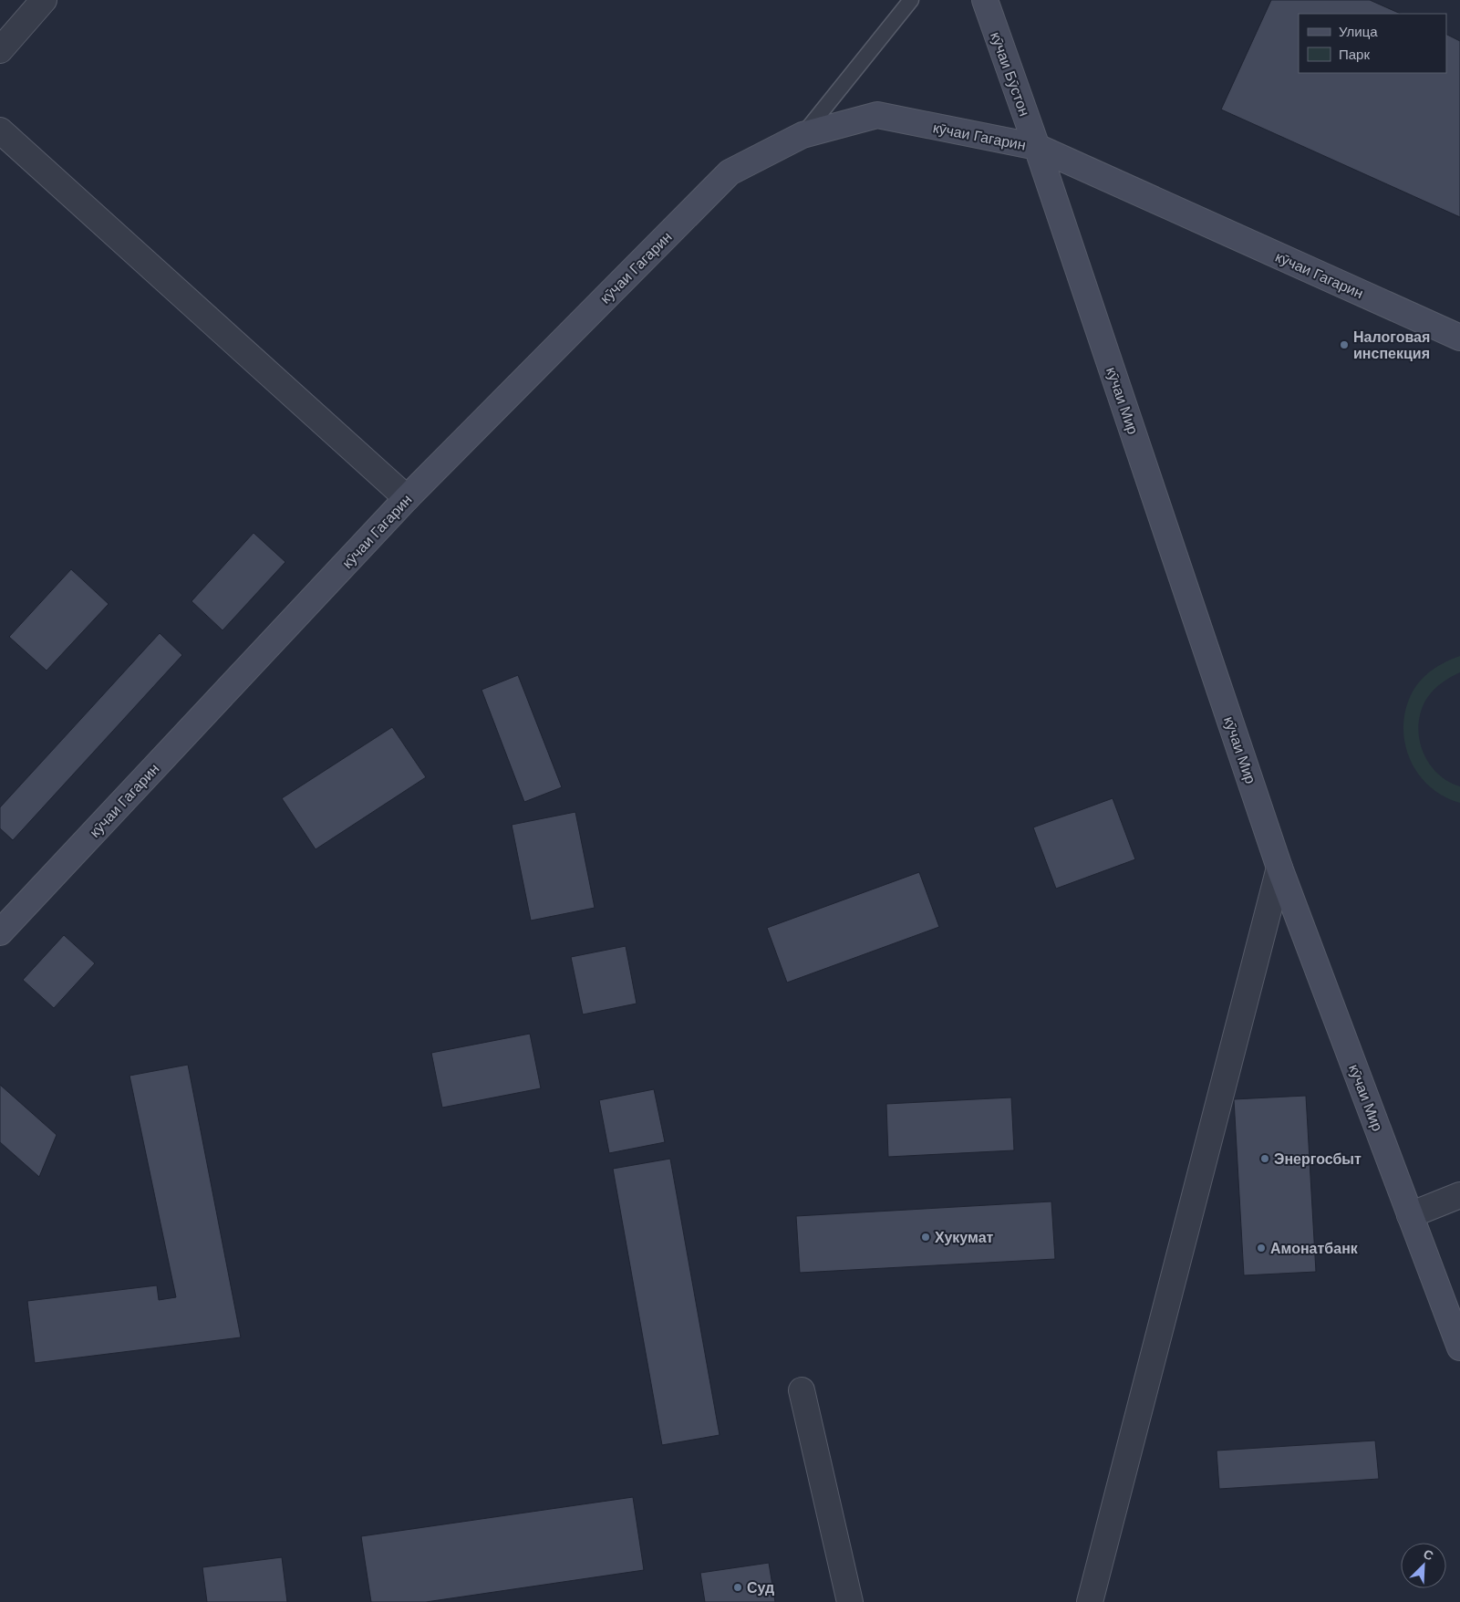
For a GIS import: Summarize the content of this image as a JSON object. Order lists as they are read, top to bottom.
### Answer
{
  "streets": {
    "main road": ["кӯчаи Бӯстон", "кӯчаи Гагарин", "кӯчаи Мир"]
  },
  "crossings": [
    ["кӯчаи Бӯстон", "кӯчаи Гагарин"],
    ["кӯчаи Бӯстон", "кӯчаи Мир"],
    ["кӯчаи Гагарин", "кӯчаи Мир"]
  ],
  "places": [
    "Налоговая инспекция",
    "Энергосбыт",
    "Хукумат",
    "Амонатбанк",
    "Суд"
  ],
  "legend": ["Улица", "Парк"],
  "north": "top right"
}
